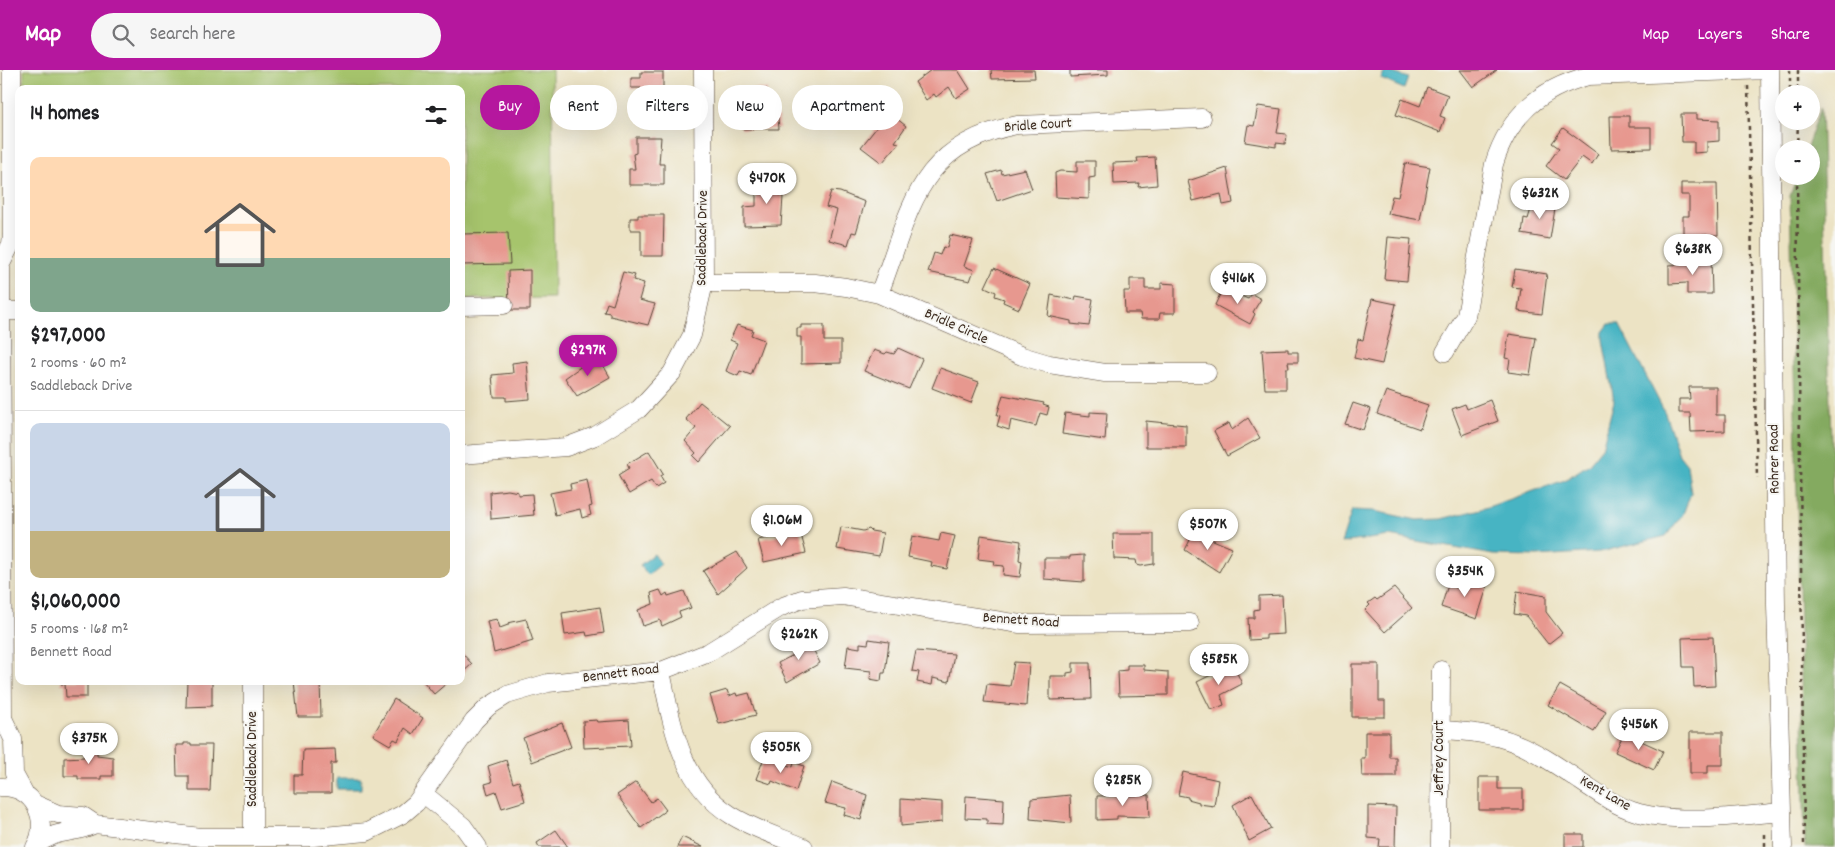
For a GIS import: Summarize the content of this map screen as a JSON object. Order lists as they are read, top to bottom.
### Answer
{
  "streets": {
    "street": [
      "Bridle Court",
      "Saddleback Drive",
      "Bridle Circle",
      "Rohrer Road",
      "Bennett Road",
      "Jeffrey Court",
      "Kent Lane"
    ]
  },
  "crossings": [
    ["Bridle Court", "Bridle Circle"],
    ["Saddleback Drive", "Bridle Circle"],
    ["Saddleback Drive", "Bennett Road"],
    ["Rohrer Road", "Kent Lane"],
    ["Jeffrey Court", "Kent Lane"]
  ],
  "page": {
    "header": "Map",
    "search": "Search here",
    "nav": ["Map", "Layers", "Share"],
    "map_buttons": ["+", "−"],
    "chip": [
      "Buy",
      "Rent",
      "Filters",
      "New",
      "Apartment"
    ],
    "heading": "14 homes",
    "list": [
      {
        "name": "$297,000",
        "note": "2 rooms · 60 m² · Saddleback Drive"
      },
      {
        "name": "$1,060,000",
        "note": "5 rooms · 168 m² · Bennett Road"
      }
    ],
    "price": [
      "$470K",
      "$632K",
      "$638K",
      "$416K",
      "$297K",
      "$1.06M",
      "$507K",
      "$354K",
      "$262K",
      "$585K",
      "$456K",
      "$375K",
      "$505K",
      "$285K"
    ]
  }
}
